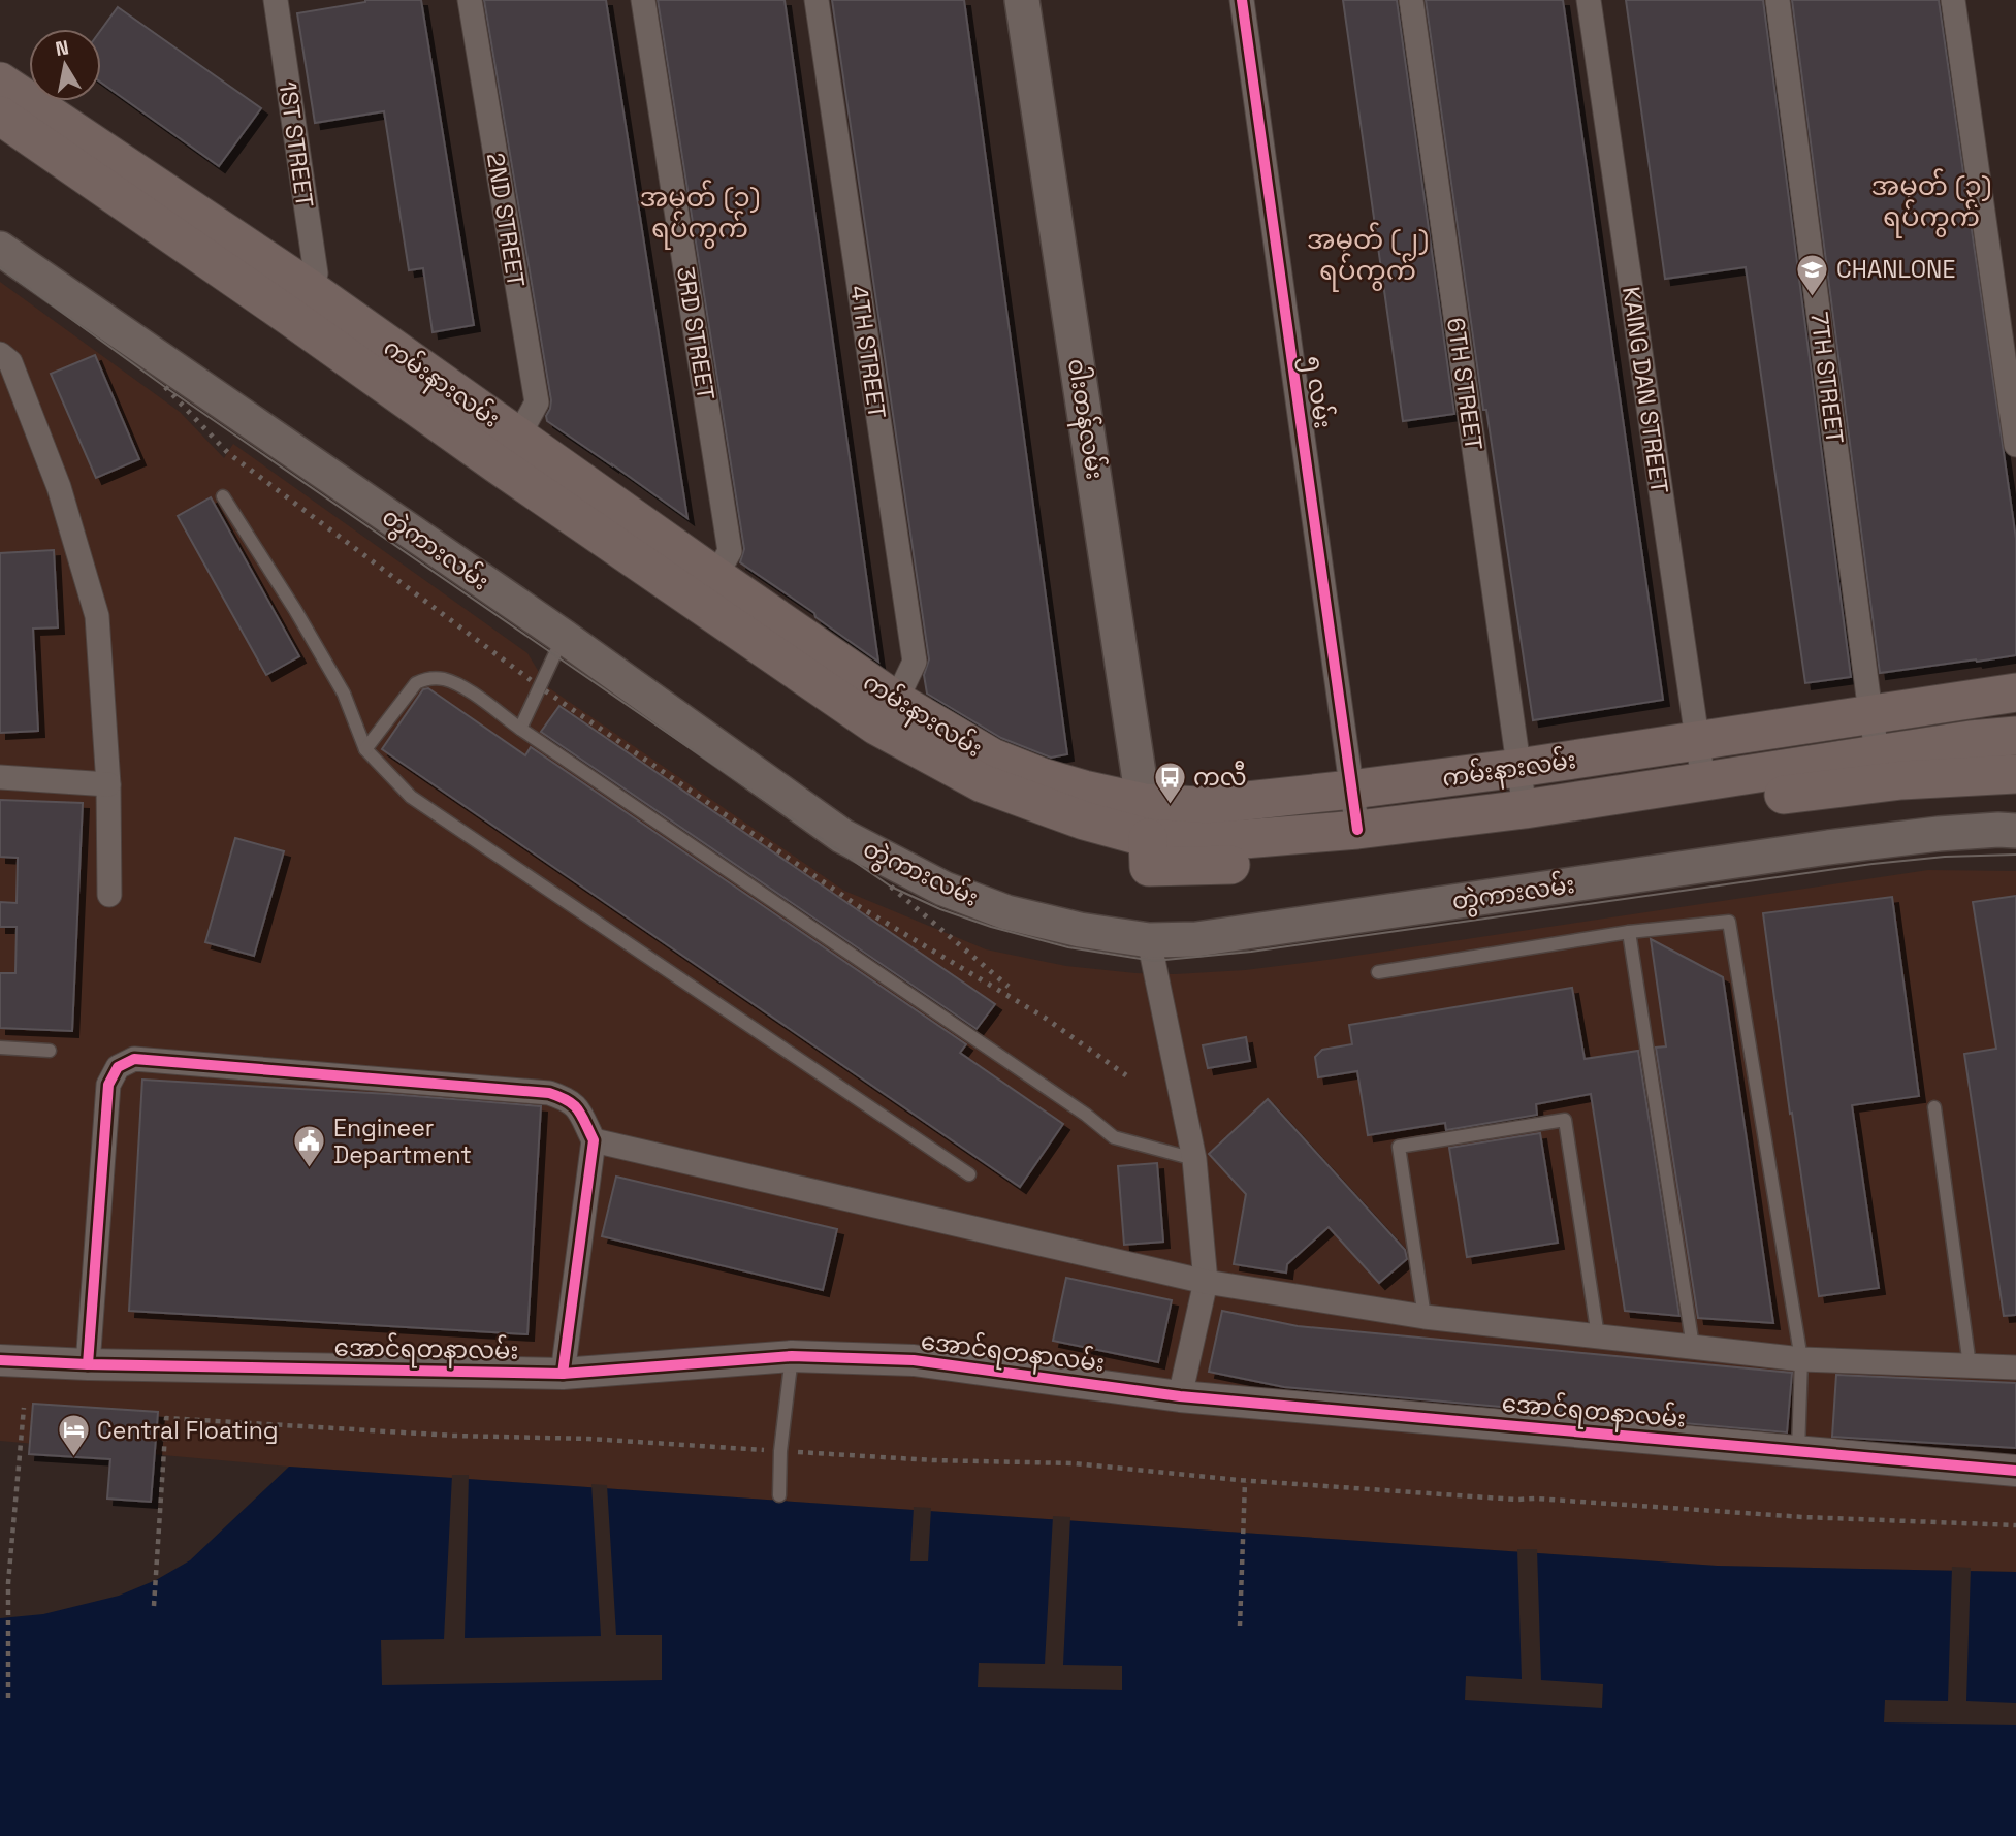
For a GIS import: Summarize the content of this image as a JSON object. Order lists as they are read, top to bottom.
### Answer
{
  "streets": {
    "main road": ["ကမ်းနားလမ်း", "ဝါးတန်လမ်း", "တွဲကားလမ်း"],
    "street": [
      "1ST STREET",
      "2ND STREET",
      "3RD STREET",
      "4TH STREET",
      "7TH STREET",
      "6TH STREET",
      "KAING DAN STREET",
      "၅ လမ်း",
      "အောင်ရတနာလမ်း"
    ]
  },
  "crossings": [
    ["1ST STREET", "ကမ်းနားလမ်း"],
    ["2ND STREET", "ကမ်းနားလမ်း"],
    ["3RD STREET", "ကမ်းနားလမ်း"],
    ["4TH STREET", "ကမ်းနားလမ်း"],
    ["7TH STREET", "ကမ်းနားလမ်း"],
    ["ကမ်းနားလမ်း", "6TH STREET"],
    ["ကမ်းနားလမ်း", "KAING DAN STREET"],
    ["ကမ်းနားလမ်း", "၅ လမ်း"],
    ["ကမ်းနားလမ်း", "ဝါးတန်လမ်း"]
  ],
  "districts": ["အမှတ် (၃) ရပ်ကွက်", "အမှတ် (၁) ရပ်ကွက်", "အမှတ် (၂) ရပ်ကွက်"],
  "places": {
    "school or university": ["CHANLONE"],
    "bus stop": ["ကလီ"],
    "public building": ["Engineer Department"],
    "hotel": ["Central Floating"]
  },
  "north": "top"
}
